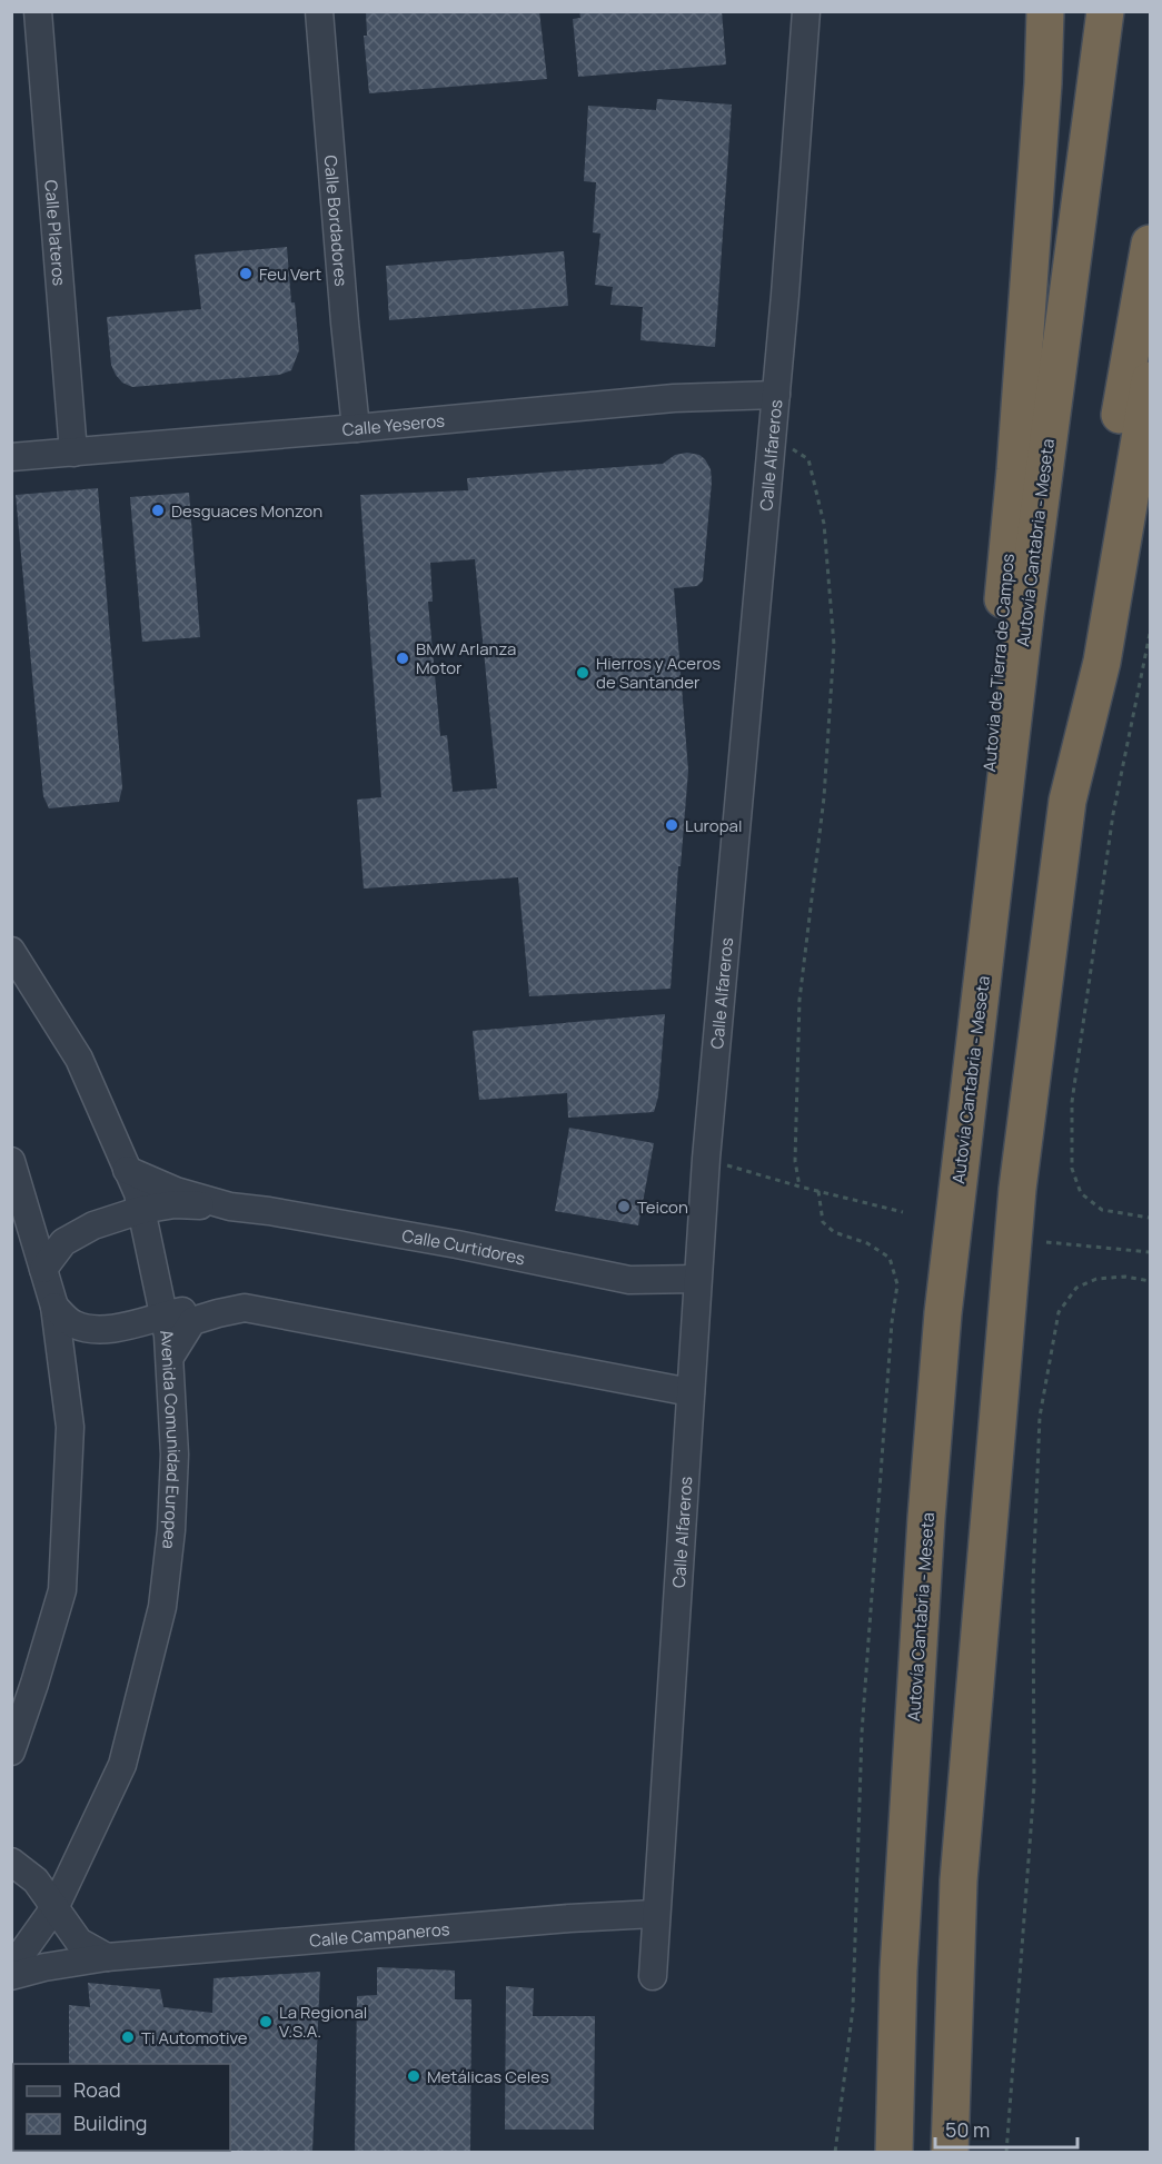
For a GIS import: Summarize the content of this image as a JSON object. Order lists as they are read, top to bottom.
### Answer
{
  "streets": {
    "highway": ["Autovía Cantabria - Meseta", "Autovia de Tierra de Campos"],
    "street": [
      "Calle Bordadores",
      "Calle Plateros",
      "Calle Yeseros",
      "Calle Alfareros",
      "Calle Curtidores",
      "Avenida Comunidad Europea",
      "Calle Campaneros"
    ]
  },
  "crossings": [
    ["Calle Bordadores", "Calle Yeseros"],
    ["Calle Plateros", "Calle Yeseros"],
    ["Calle Yeseros", "Calle Alfareros"],
    ["Calle Alfareros", "Calle Curtidores"],
    ["Calle Alfareros", "Calle Campaneros"],
    ["Autovía Cantabria - Meseta", "Autovia de Tierra de Campos"],
    ["Calle Curtidores", "Avenida Comunidad Europea"]
  ],
  "places": [
    "Feu Vert",
    "Desguaces Monzon",
    "BMW Arlanza Motor",
    "Hierros y Aceros de Santander",
    "Luropal",
    "Teicon",
    "La Regional V.S.A.",
    "Ti Automotive",
    "Metálicas Celes"
  ],
  "legend": ["Road", "Building"],
  "scale_bar": "50 m"
}
